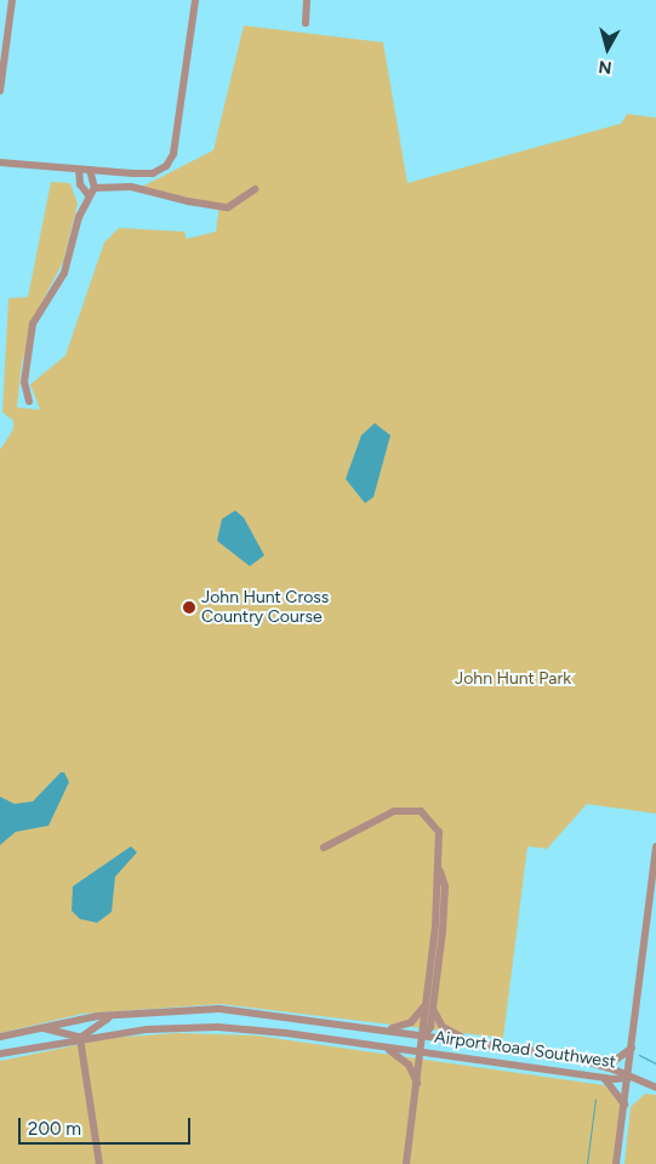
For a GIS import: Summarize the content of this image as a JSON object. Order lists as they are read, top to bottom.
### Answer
{
  "streets": {
    "street": ["Airport Road Southwest"]
  },
  "parks": ["John Hunt Park"],
  "places": ["John Hunt Cross Country Course"],
  "scale_bar": "200 m",
  "north": "bottom"
}
